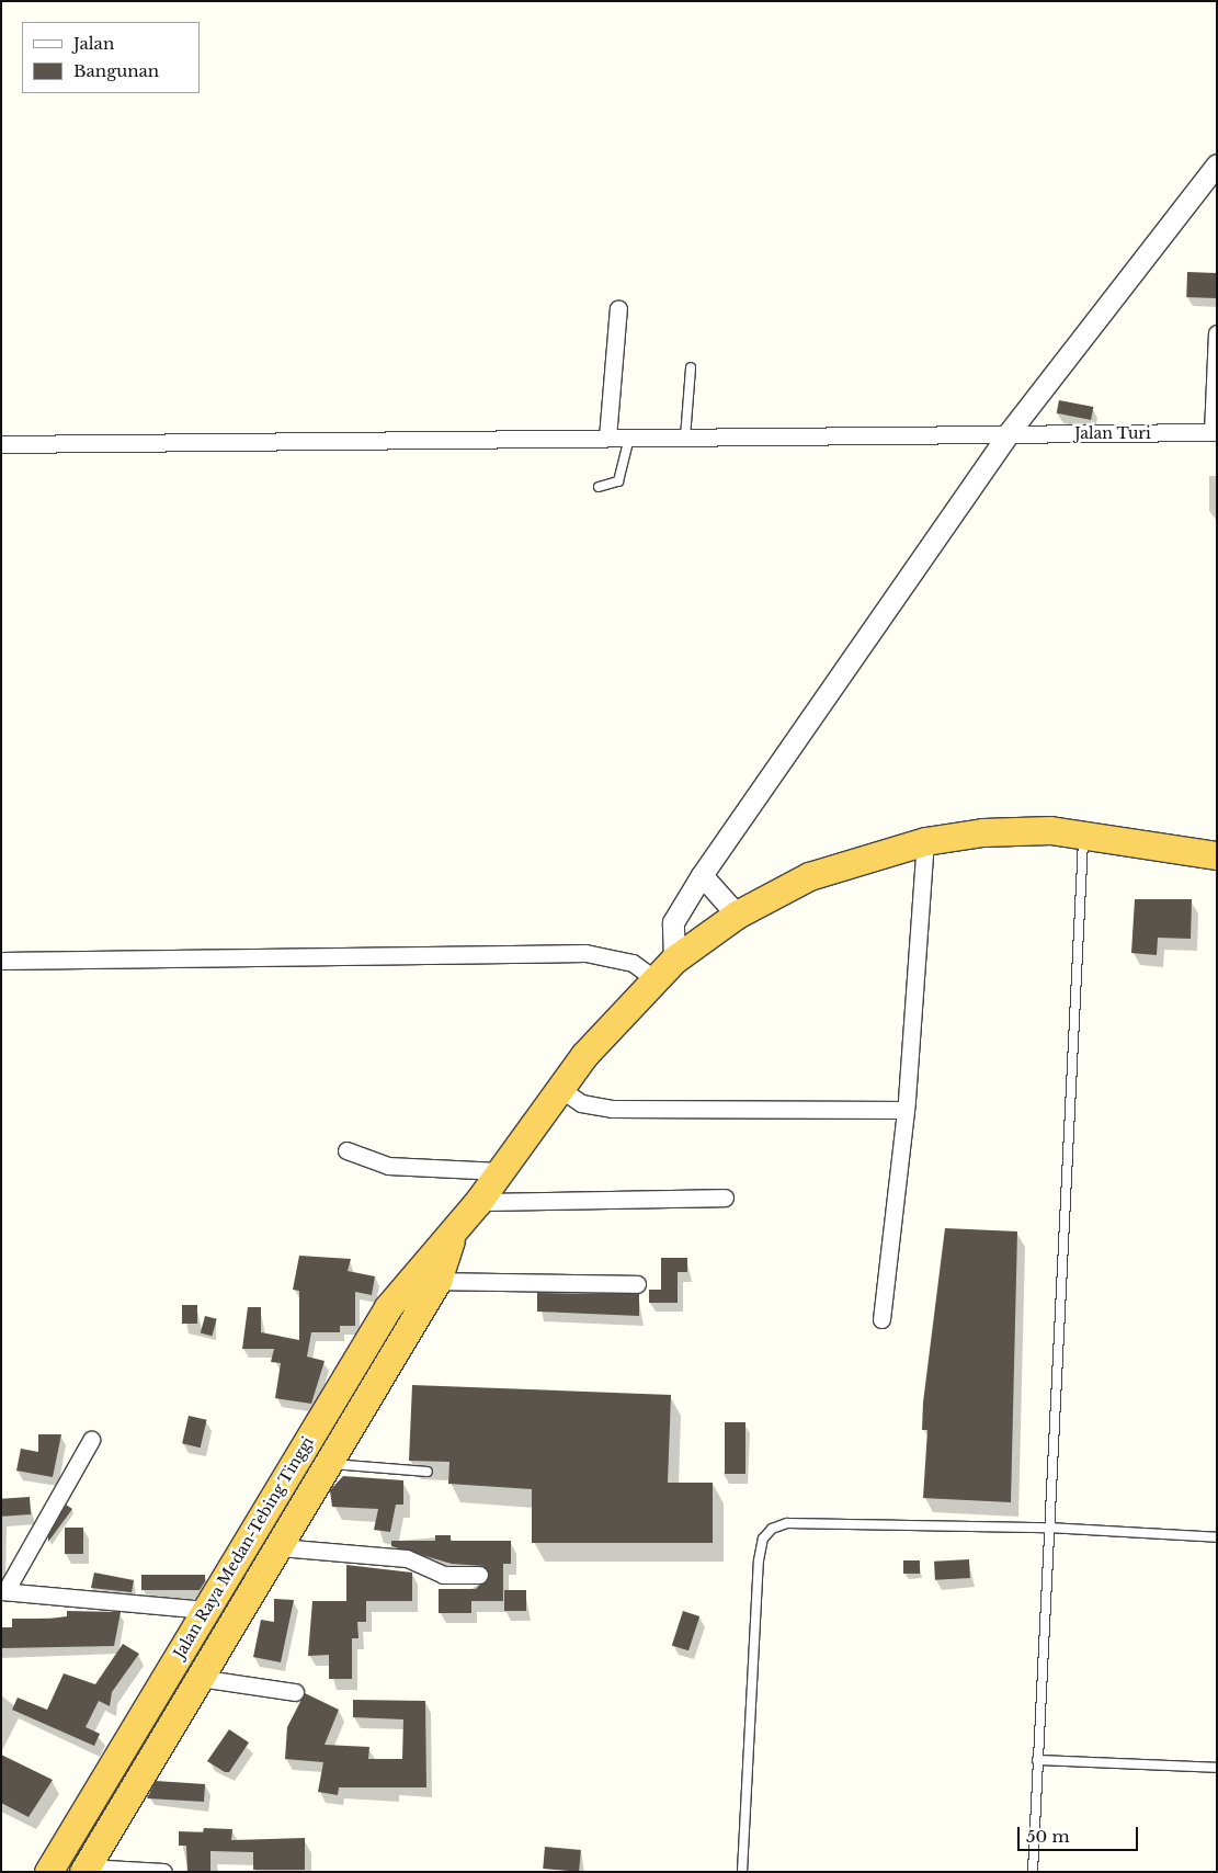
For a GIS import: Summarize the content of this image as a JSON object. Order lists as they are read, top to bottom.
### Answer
{
  "streets": {
    "highway": ["Jalan Raya Medan-Tebing Tinggi"],
    "street": ["Jalan Turi"]
  },
  "legend": ["Jalan", "Bangunan"],
  "scale_bar": "50 m"
}
